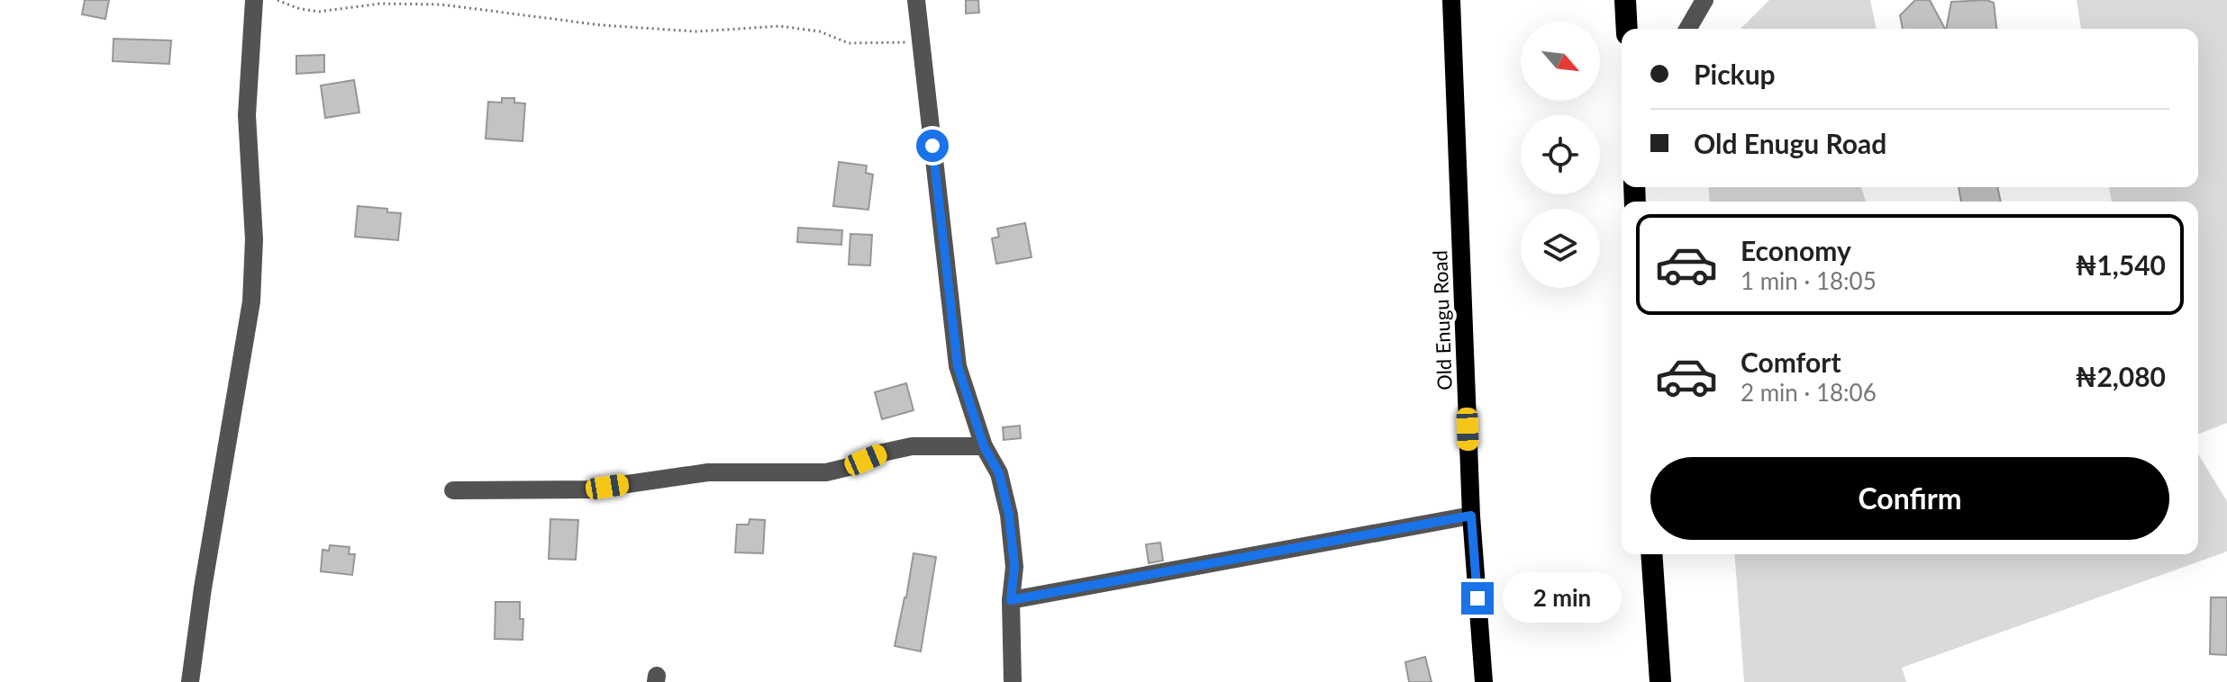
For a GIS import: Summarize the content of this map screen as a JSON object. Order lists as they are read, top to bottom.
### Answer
{
  "streets": {
    "main road": ["Old Enugu Road"]
  },
  "north": "bottom right",
  "page": {
    "banner": ["Pickup", "Old Enugu Road"],
    "list": [
      {
        "name": "Economy",
        "note": "1 min · 18:05",
        "value": "₦1,540"
      },
      {
        "name": "Comfort",
        "note": "2 min · 18:06",
        "value": "₦2,080"
      }
    ],
    "buttons": "Confirm",
    "bubble": "2 min"
  }
}
